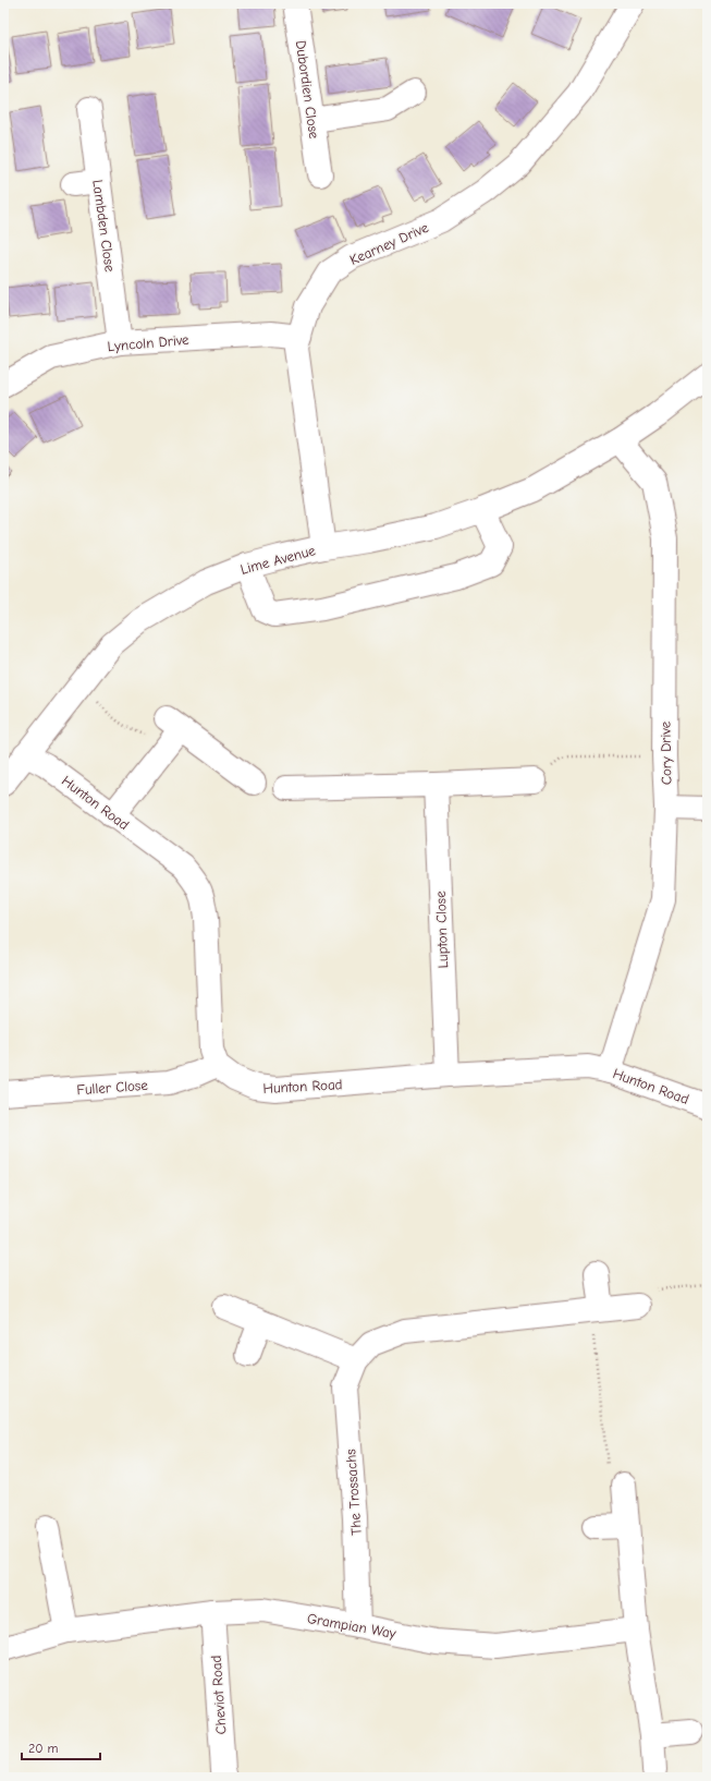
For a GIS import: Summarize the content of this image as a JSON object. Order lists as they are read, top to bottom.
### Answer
{
  "streets": {
    "street": [
      "Dubordien Close",
      "Lambden Close",
      "Kearney Drive",
      "Lyncoln Drive",
      "Lime Avenue",
      "Cory Drive",
      "Hunton Road",
      "Lupton Close",
      "Fuller Close",
      "The Trossachs",
      "Grampian Way",
      "Cheviot Road"
    ]
  },
  "crossings": [
    ["Lambden Close", "Lyncoln Drive"],
    ["Kearney Drive", "Lyncoln Drive"],
    ["Kearney Drive", "Lime Avenue"],
    ["Lime Avenue", "Cory Drive"],
    ["Lime Avenue", "Hunton Road"],
    ["Cory Drive", "Hunton Road"],
    ["Hunton Road", "Lupton Close"],
    ["Hunton Road", "Fuller Close"],
    ["The Trossachs", "Grampian Way"],
    ["Grampian Way", "Cheviot Road"]
  ],
  "scale_bar": "20 m"
}
